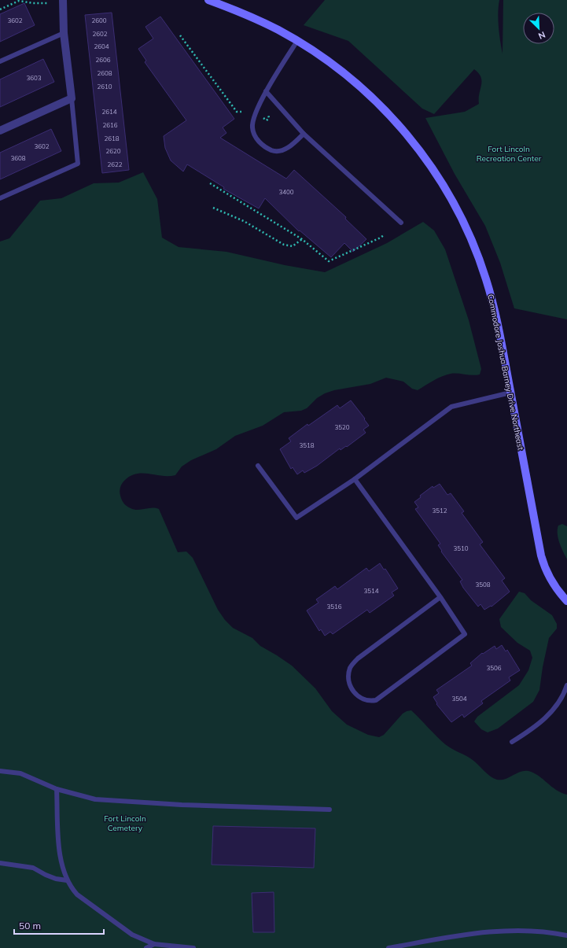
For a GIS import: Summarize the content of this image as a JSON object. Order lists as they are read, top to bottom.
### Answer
{
  "streets": {
    "street": ["Commodore Joshua Barney Drive Northeast"]
  },
  "parks": ["Fort Lincoln Recreation Center", "Fort Lincoln Cemetery"],
  "house_numbers": [
    "3602",
    "2600",
    "2602",
    "2604",
    "2606",
    "2608",
    "3603",
    "2610",
    "2614",
    "2616",
    "2618",
    "3602",
    "2620",
    "3608",
    "2622",
    "3400",
    "3520",
    "3518",
    "3512",
    "3510",
    "3508",
    "3514",
    "3516",
    "3506",
    "3504"
  ],
  "scale_bar": "50 m",
  "north": "bottom right"
}
